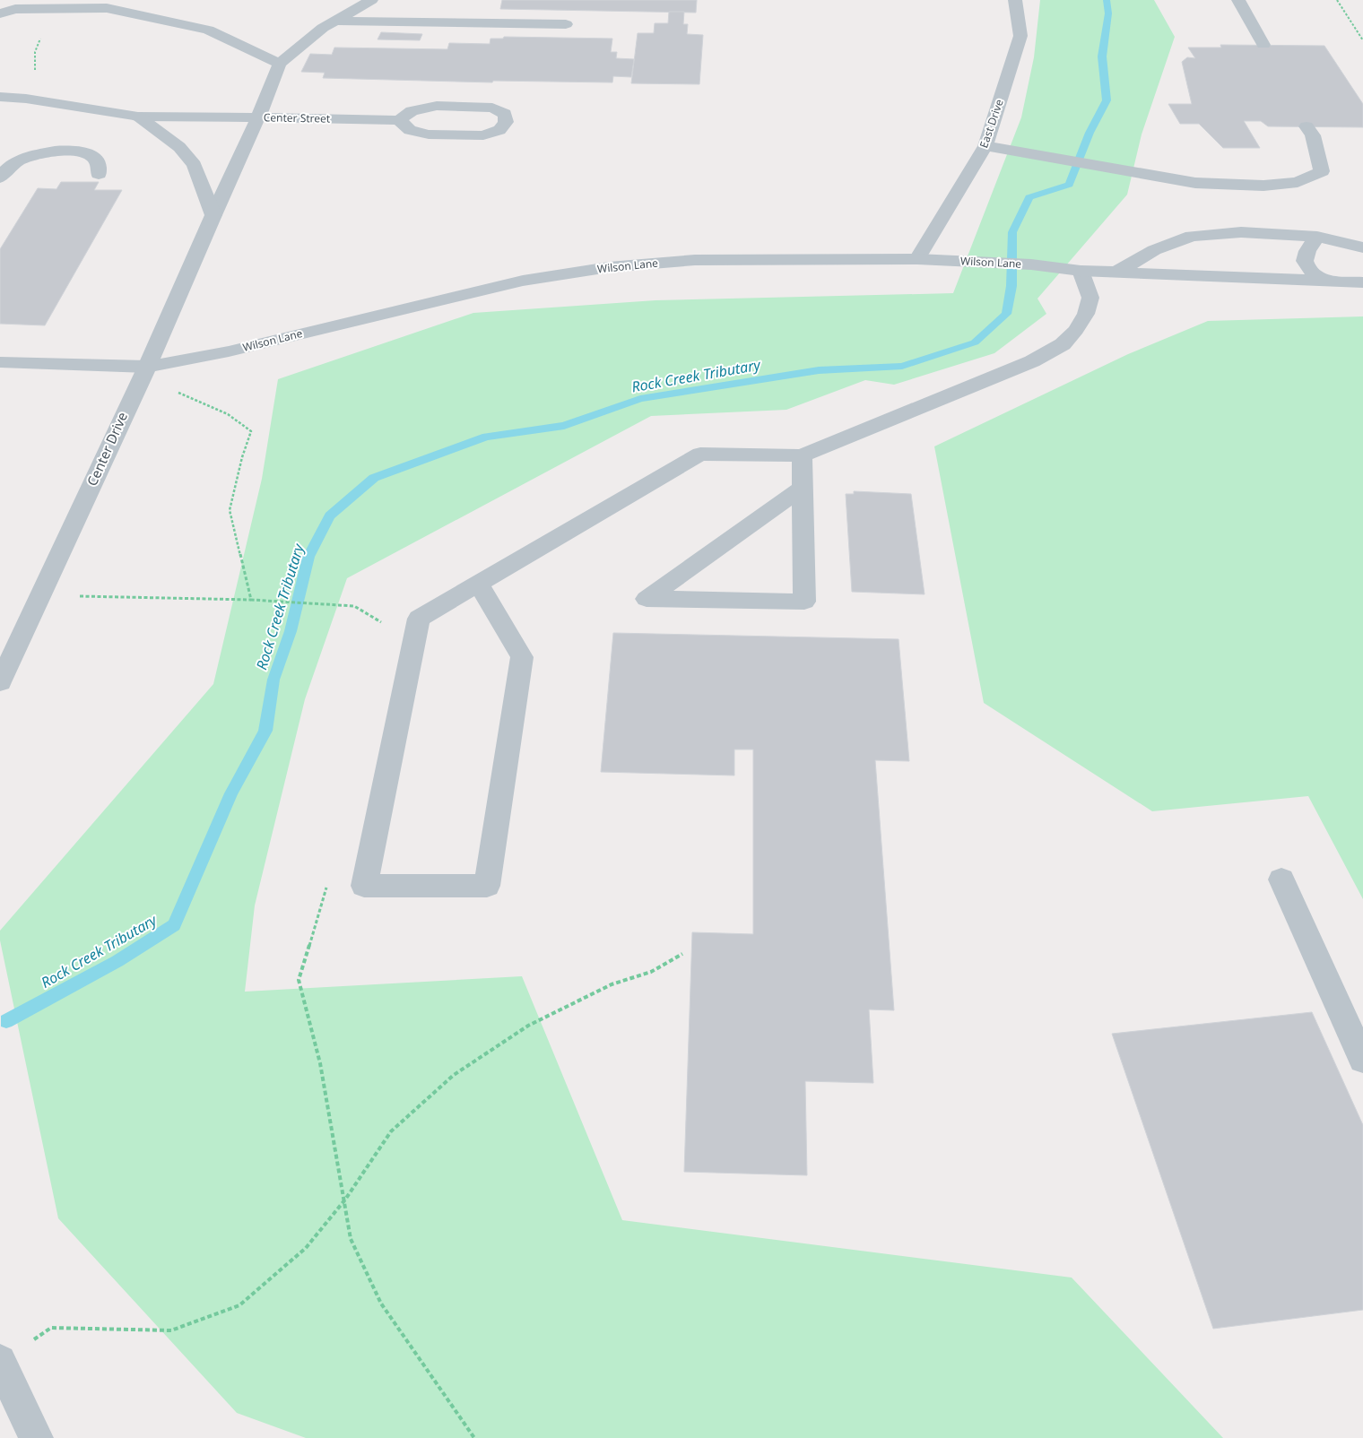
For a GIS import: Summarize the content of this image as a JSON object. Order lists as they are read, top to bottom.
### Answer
{
  "streets": {
    "street": [
      "Center Street",
      "East Drive",
      "Wilson Lane",
      "Center Drive"
    ]
  },
  "crossings": [
    ["Center Street", "Center Drive"],
    ["East Drive", "Wilson Lane"],
    ["Wilson Lane", "Center Drive"]
  ],
  "water": ["Rock Creek Tributary"]
}
